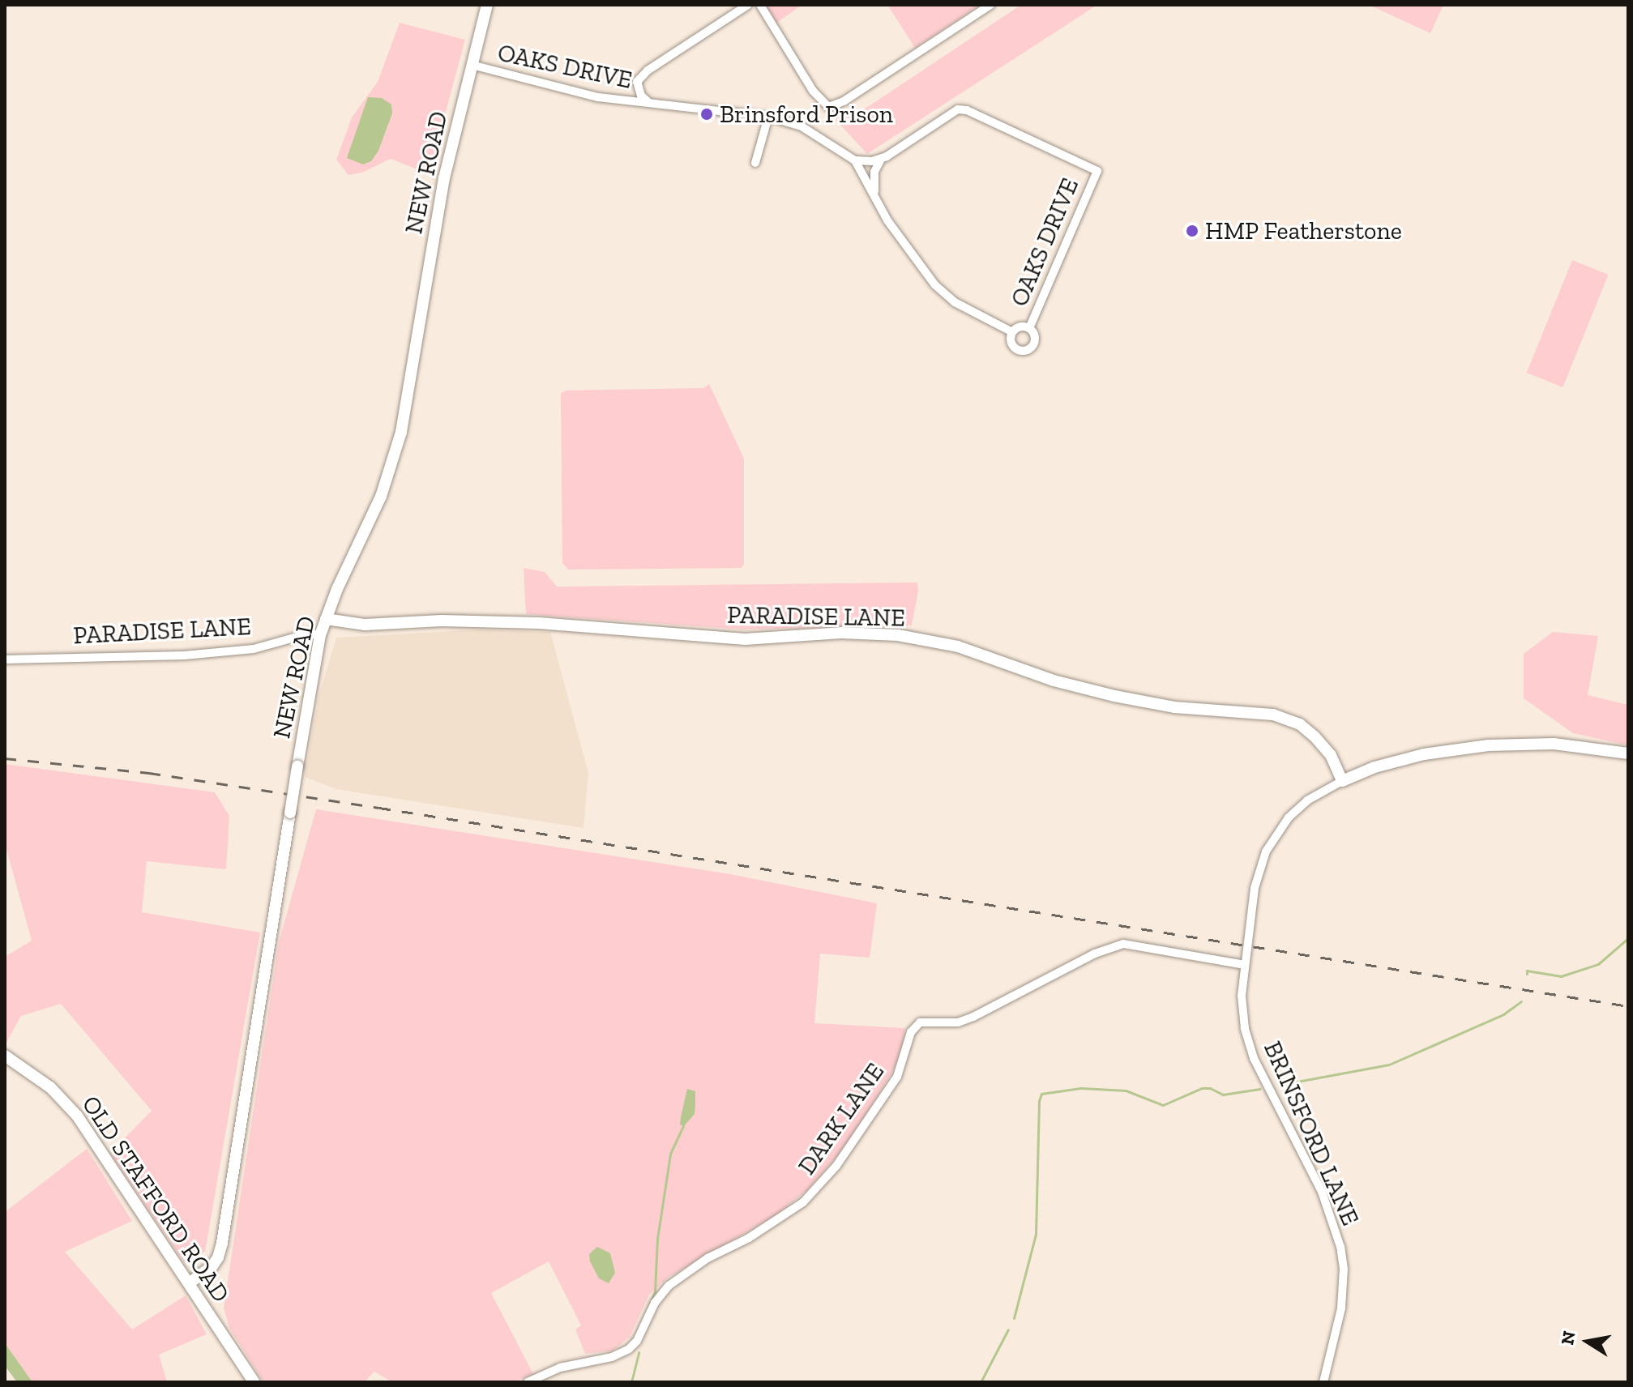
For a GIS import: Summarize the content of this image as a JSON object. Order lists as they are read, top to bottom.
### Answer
{
  "streets": {
    "street": [
      "OAKS DRIVE",
      "NEW ROAD",
      "PARADISE LANE",
      "DARK LANE",
      "BRINSFORD LANE",
      "OLD STAFFORD ROAD"
    ]
  },
  "crossings": [
    ["OAKS DRIVE", "NEW ROAD"],
    ["NEW ROAD", "PARADISE LANE"],
    ["NEW ROAD", "OLD STAFFORD ROAD"],
    ["PARADISE LANE", "BRINSFORD LANE"],
    ["DARK LANE", "BRINSFORD LANE"]
  ],
  "places": ["Brinsford Prison", "HMP Featherstone"],
  "north": "left"
}
